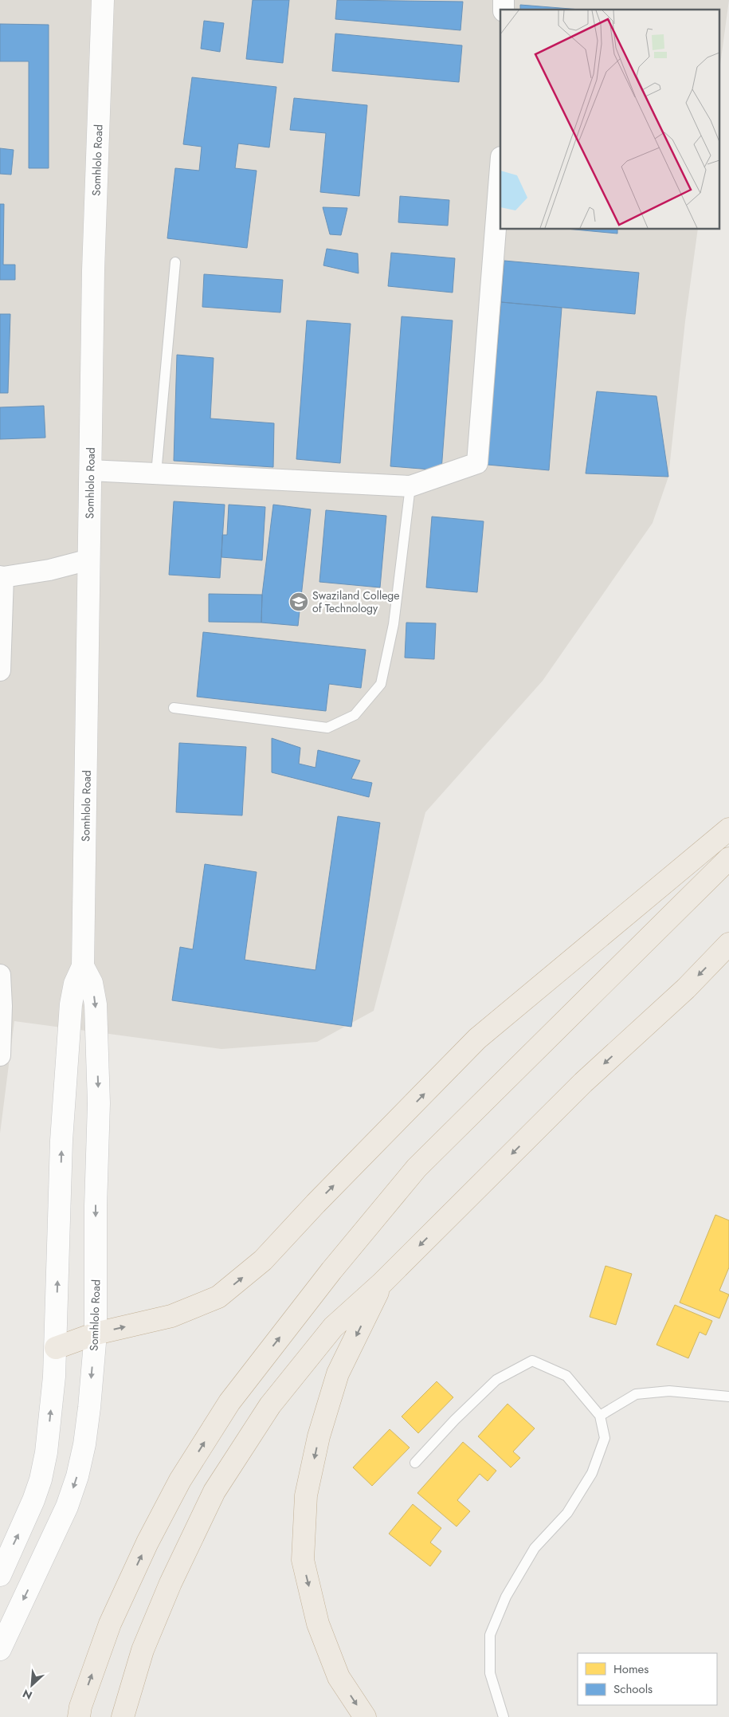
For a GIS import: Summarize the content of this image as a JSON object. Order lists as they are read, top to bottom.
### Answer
{
  "streets": {
    "main road": ["Somhlolo Road"]
  },
  "places": {
    "school or university": ["Swaziland College of Technology"]
  },
  "legend": ["Homes", "Schools"],
  "north": "bottom left"
}
